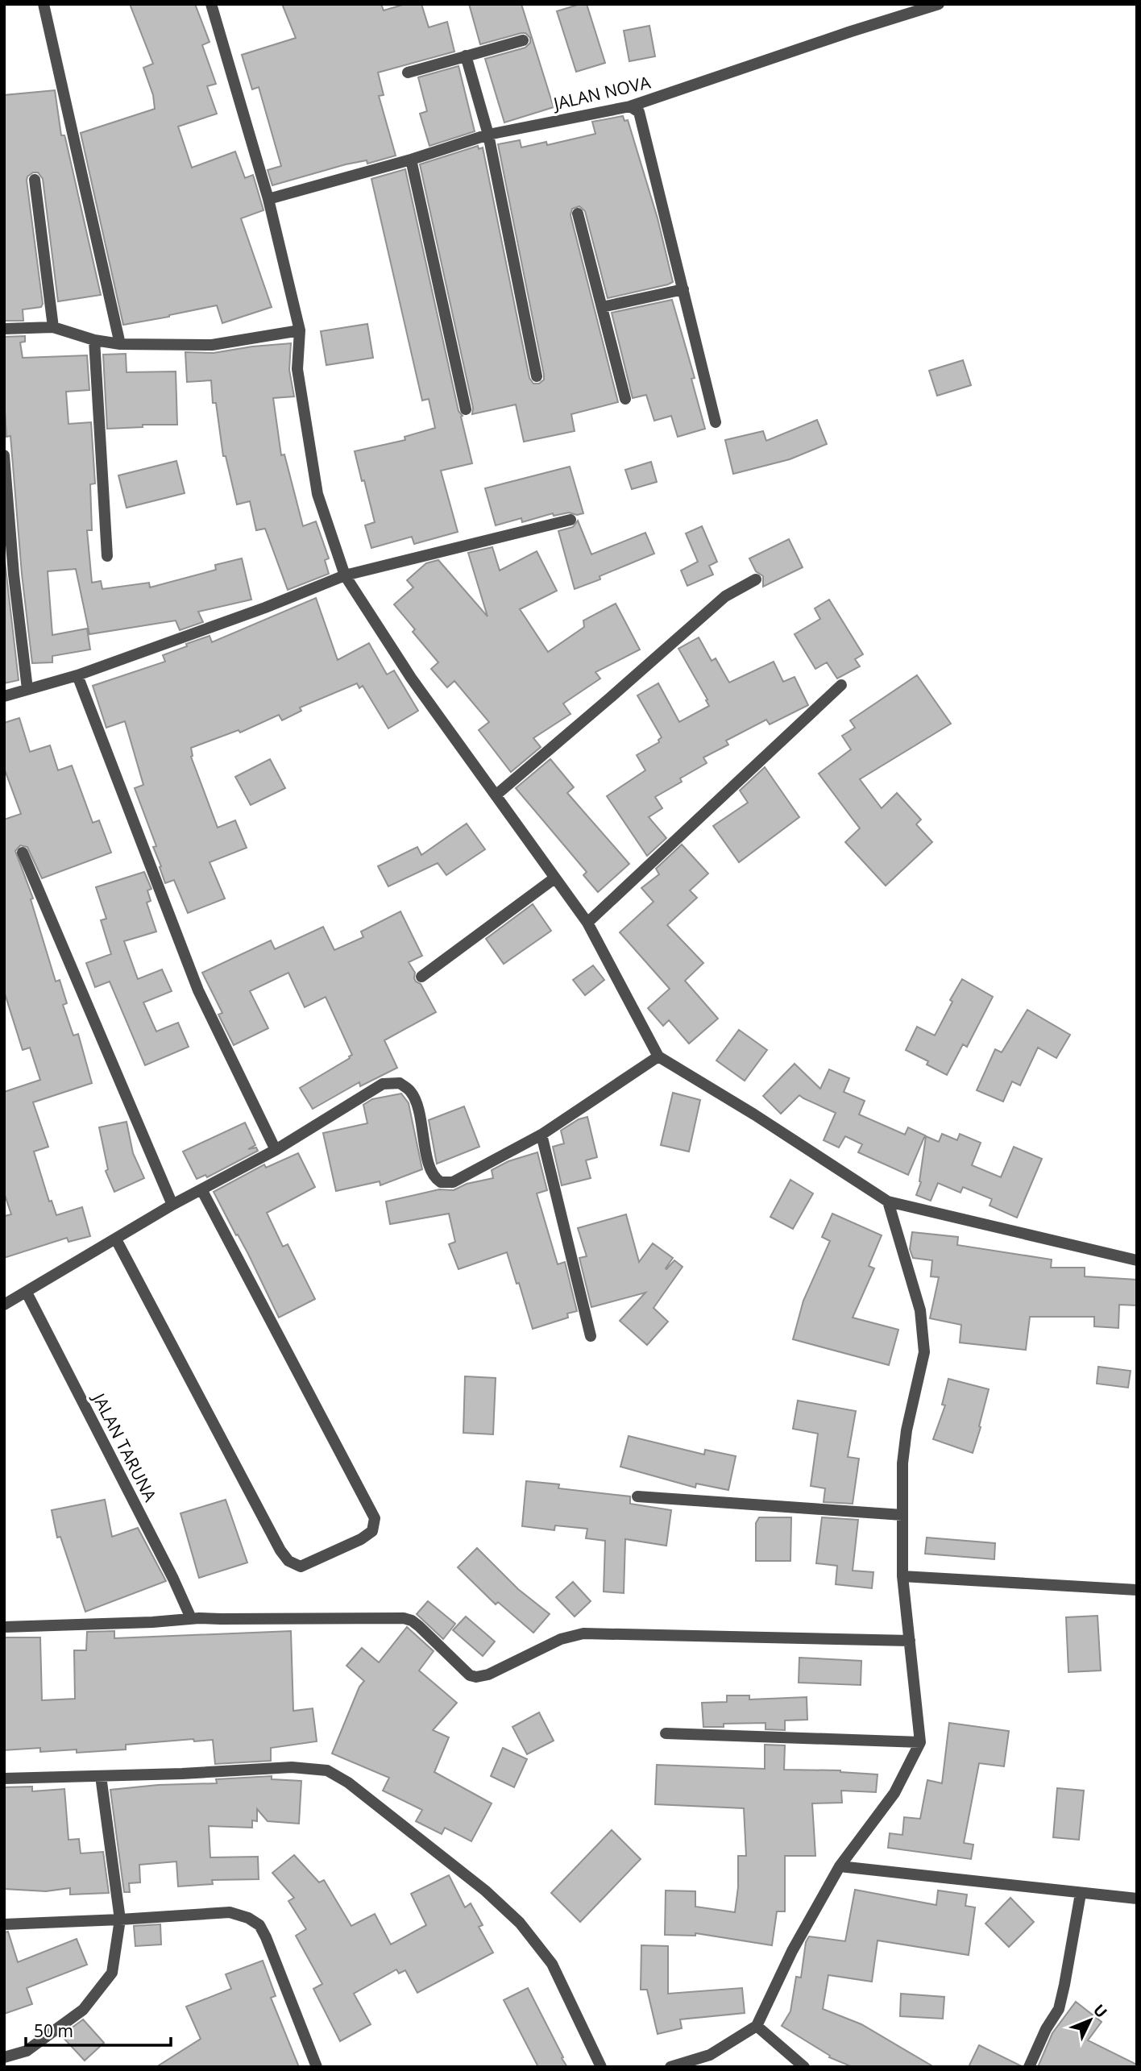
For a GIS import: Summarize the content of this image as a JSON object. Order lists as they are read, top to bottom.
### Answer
{
  "streets": {
    "street": ["JALAN NOVA", "JALAN TARUNA"]
  },
  "scale_bar": "50 m",
  "north": "top right"
}
